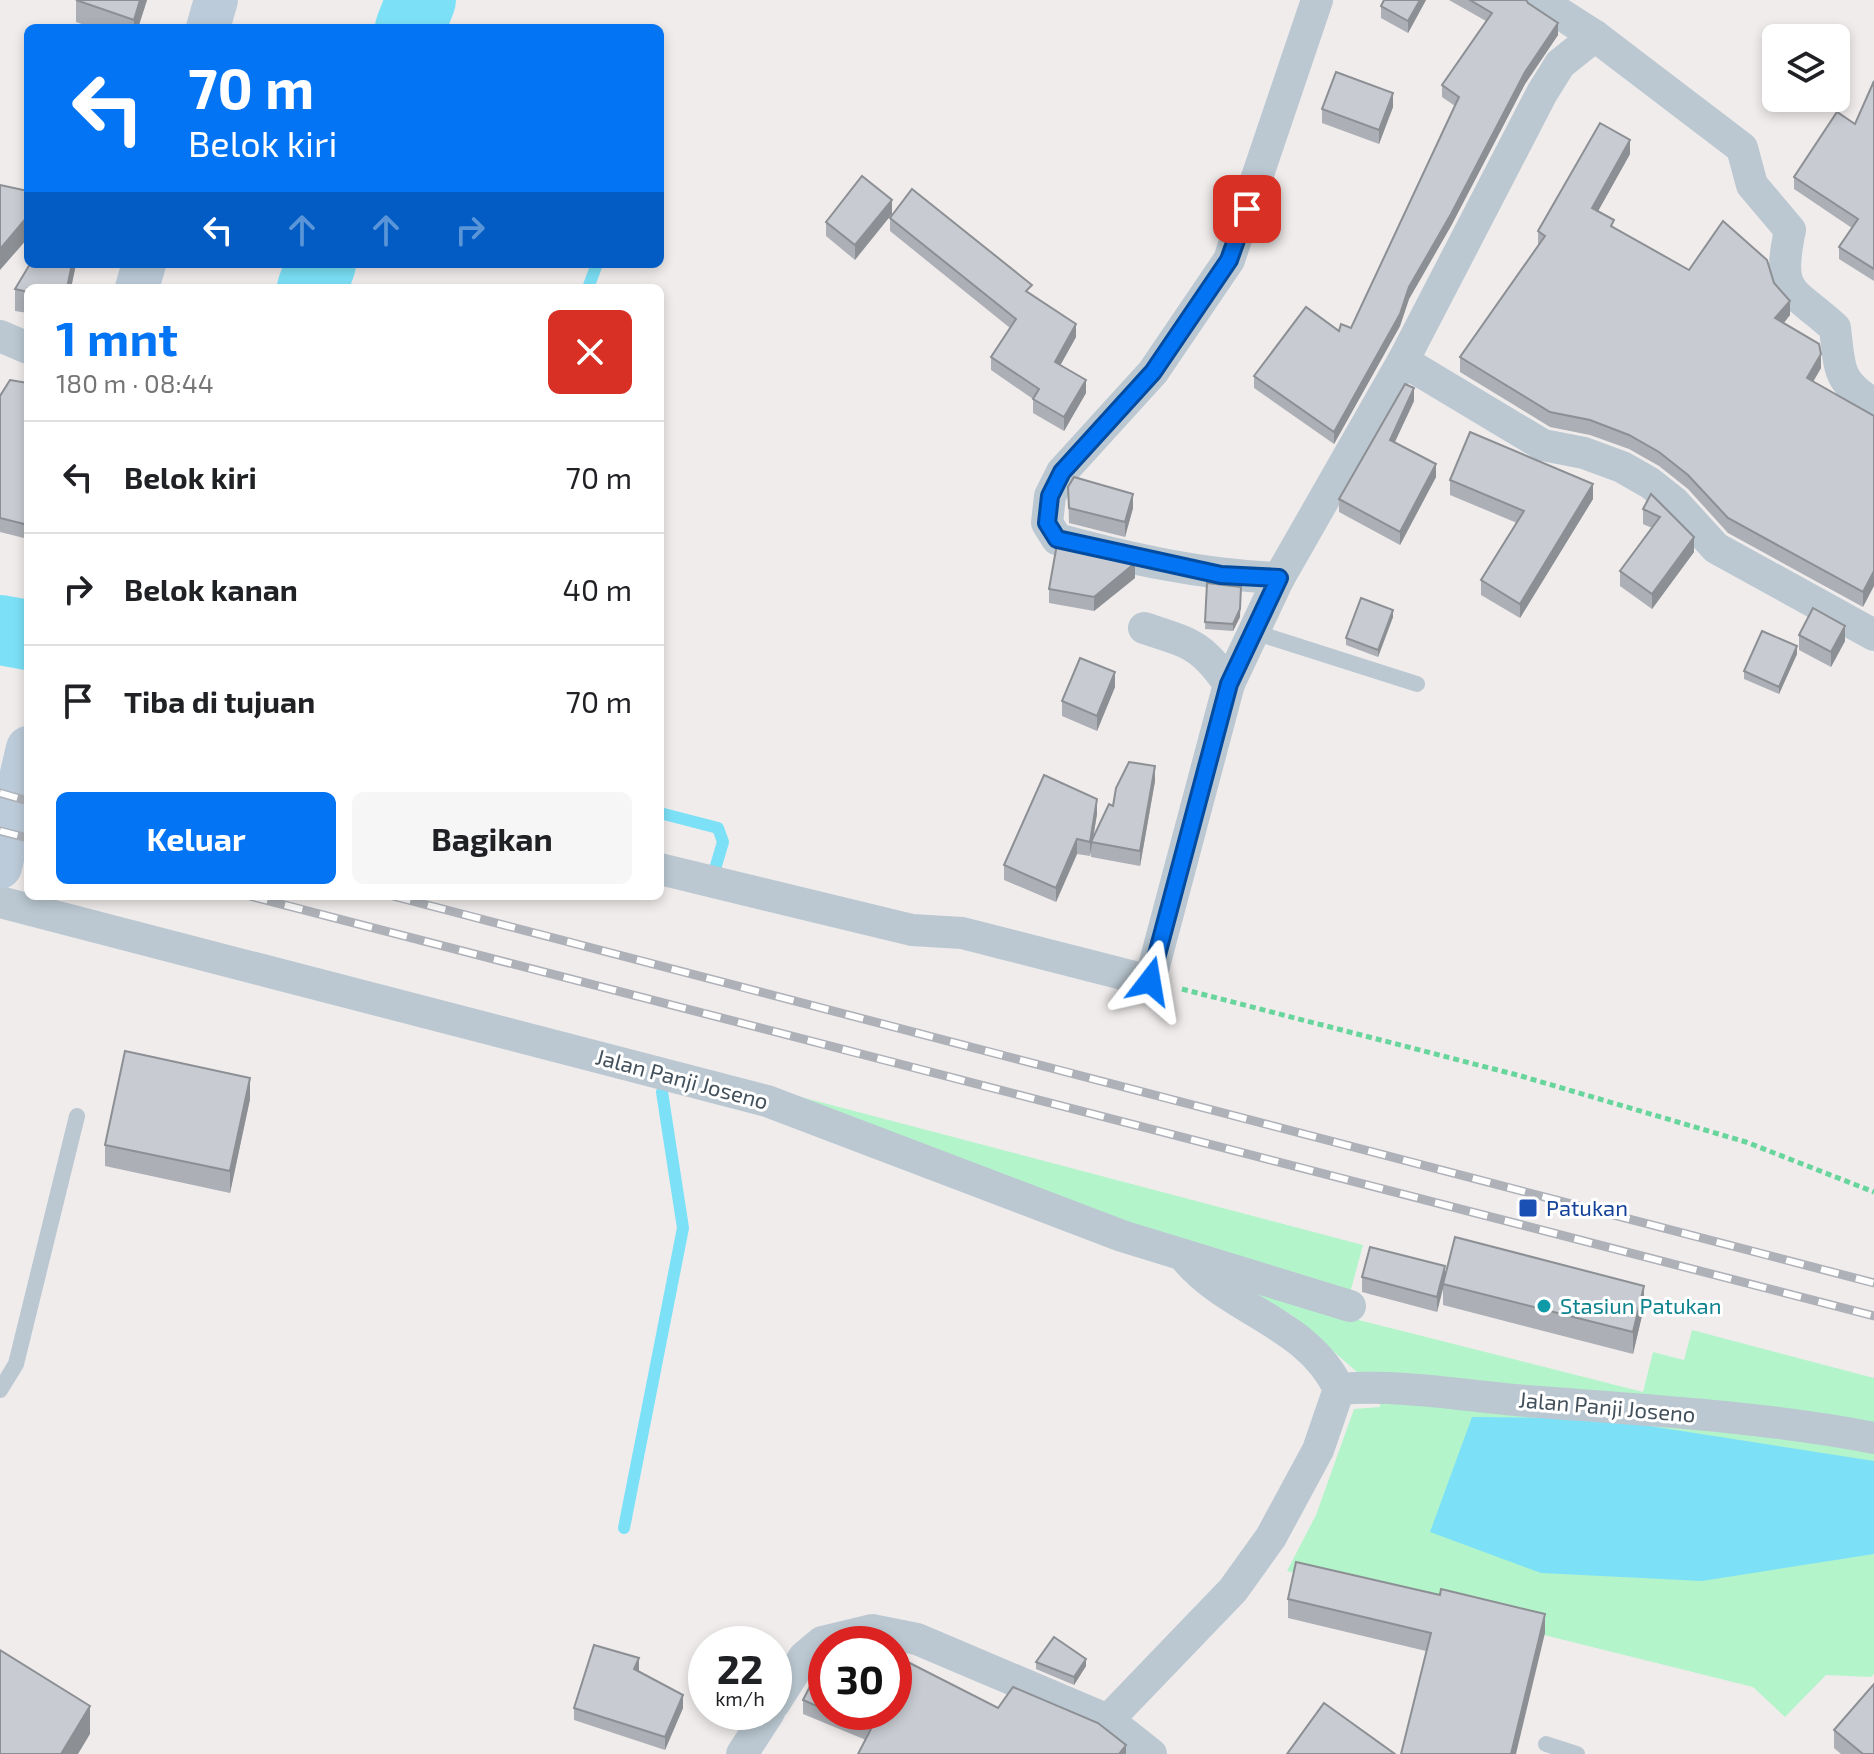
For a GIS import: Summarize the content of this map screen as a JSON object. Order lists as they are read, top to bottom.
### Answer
{
  "streets": {
    "street": ["Jalan Panji Joseno"]
  },
  "places": {
    "transit": ["Patukan"],
    "other": ["Stasiun Patukan"]
  },
  "page": {
    "turn": ["70 m", "Belok kiri"],
    "heading": ["1 mnt", "180 m · 08:44"],
    "list": [
      {
        "name": "Belok kiri",
        "value": "70 m"
      },
      {
        "name": "Belok kanan",
        "value": "40 m"
      },
      {
        "name": "Tiba di tujuan",
        "value": "70 m"
      }
    ],
    "buttons": ["Keluar", "Bagikan"],
    "speed": "22 km/h",
    "limit": "30"
  }
}
